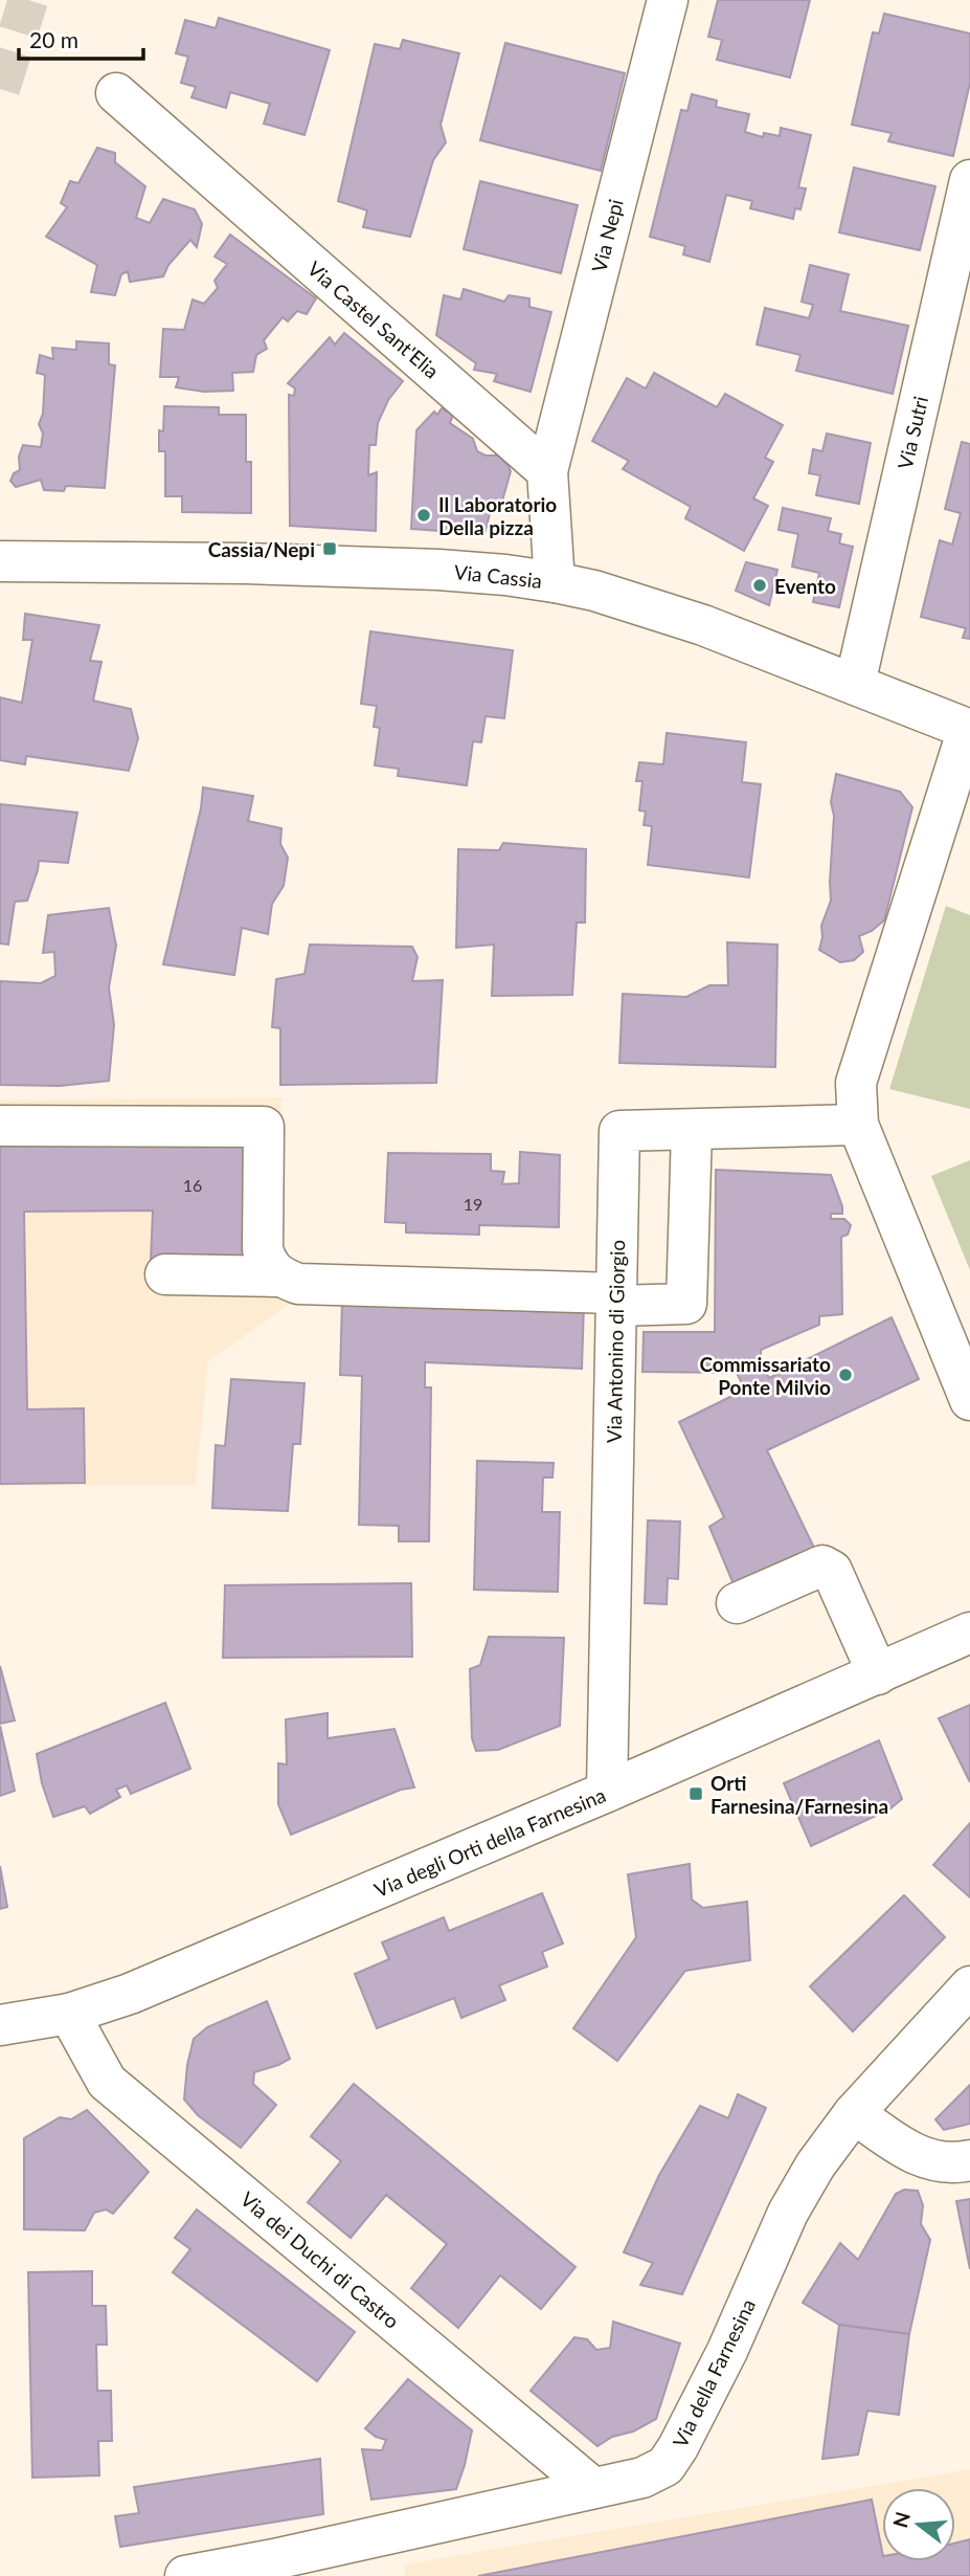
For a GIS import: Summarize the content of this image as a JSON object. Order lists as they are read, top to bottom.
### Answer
{
  "streets": {
    "street": [
      "Via Nepi",
      "Via Castel Sant'Elia",
      "Via Sutri",
      "Via Cassia",
      "Via Antonino di Giorgio",
      "Via degli Orti della Farnesina",
      "Via dei Duchi di Castro",
      "Via della Farnesina"
    ]
  },
  "crossings": [
    ["Via Nepi", "Via Castel Sant'Elia"],
    ["Via Sutri", "Via Cassia"],
    ["Via Antonino di Giorgio", "Via degli Orti della Farnesina"],
    ["Via degli Orti della Farnesina", "Via dei Duchi di Castro"],
    ["Via dei Duchi di Castro", "Via della Farnesina"]
  ],
  "places": {
    "other": ["Il Laboratorio Della pizza", "Evento", "Commissariato Ponte Milvio"],
    "transit": ["Cassia/Nepi", "Orti Farnesina/Farnesina"]
  },
  "house_numbers": ["16", "19"],
  "scale_bar": "20 m",
  "north": "left"
}
